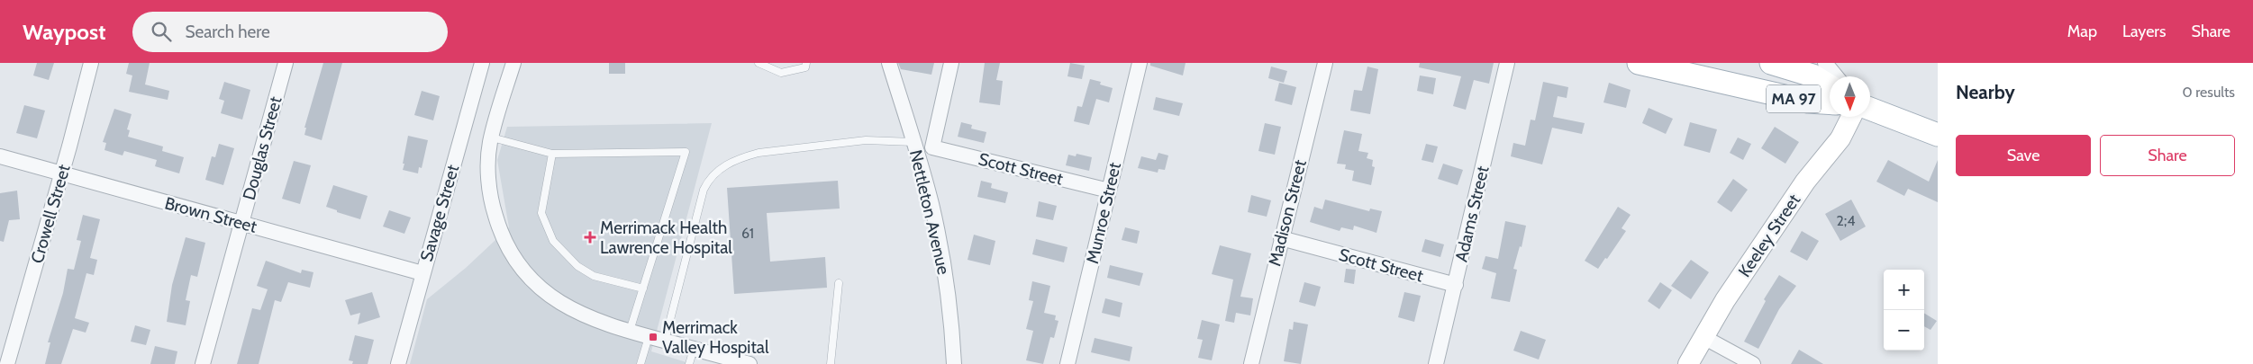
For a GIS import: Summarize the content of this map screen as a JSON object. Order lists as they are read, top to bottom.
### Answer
{
  "streets": {
    "main road": ["MA 97"],
    "street": [
      "Douglas Street",
      "Scott Street",
      "Nettleton Avenue",
      "Savage Street",
      "Munroe Street",
      "Madison Street",
      "Crowell Street",
      "Adams Street",
      "Brown Street",
      "Keeley Street"
    ]
  },
  "crossings": [
    ["Douglas Street", "Brown Street"],
    ["Scott Street", "Munroe Street"],
    ["Scott Street", "Madison Street"],
    ["Scott Street", "Adams Street"],
    ["Savage Street", "Brown Street"],
    ["Crowell Street", "Brown Street"]
  ],
  "places": {
    "health": ["Merrimack Health Lawrence Hospital"],
    "transit": ["Merrimack Valley Hospital"]
  },
  "house_numbers": ["2;4", "61"],
  "north": "bottom",
  "page": {
    "header": "Waypost",
    "search": "Search here",
    "nav": ["Map", "Layers", "Share"],
    "heading": ["Nearby", "0 results"],
    "buttons": ["Save", "Share"],
    "map_buttons": ["+", "−"]
  }
}
